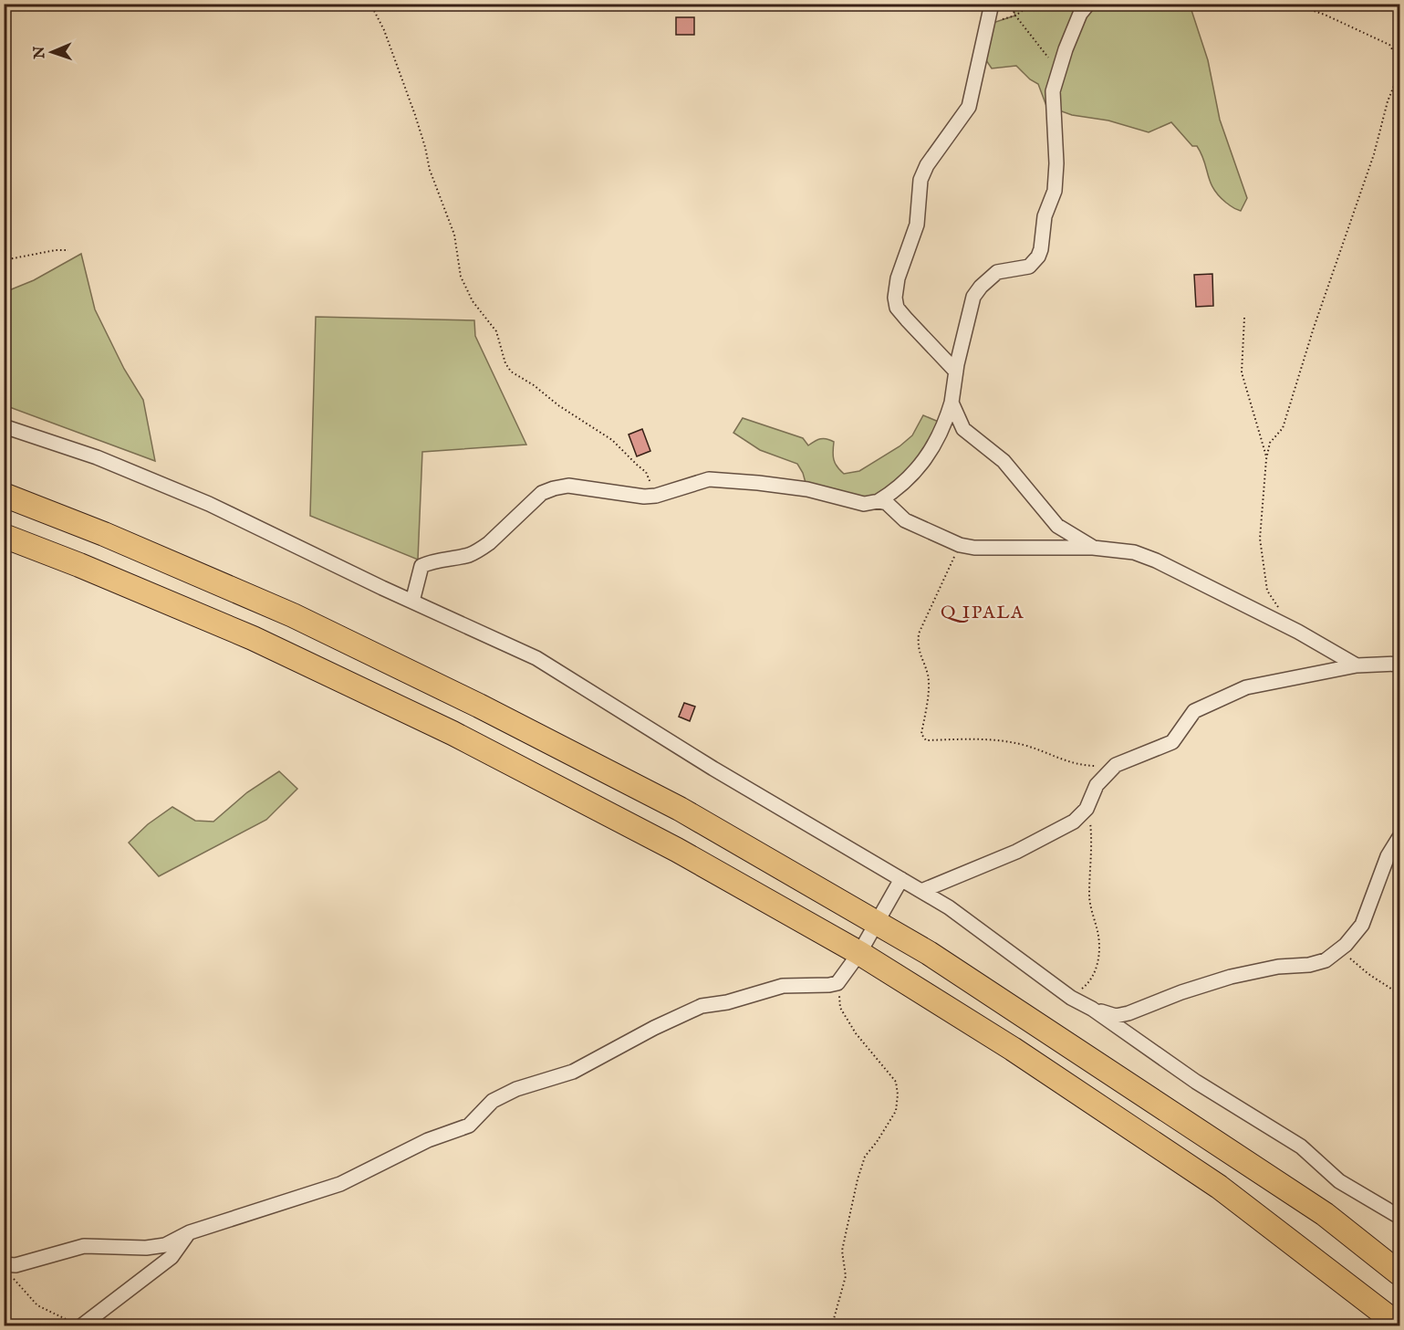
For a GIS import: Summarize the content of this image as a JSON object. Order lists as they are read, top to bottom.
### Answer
{
  "districts": ["Q IPALA"],
  "north": "left"
}
